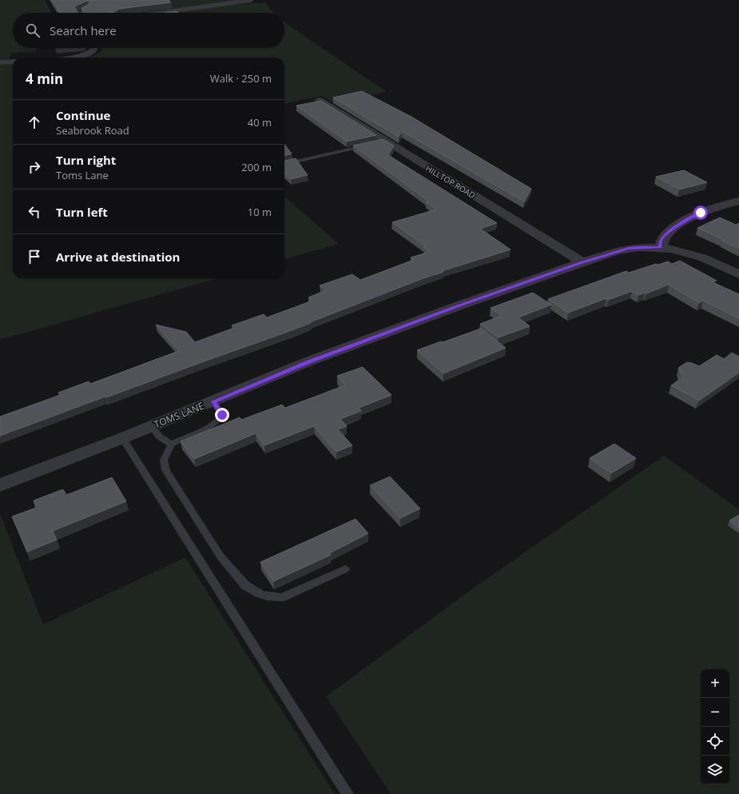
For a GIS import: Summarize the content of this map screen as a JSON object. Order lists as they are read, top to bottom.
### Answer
{
  "streets": {
    "street": ["HILLTOP ROAD", "TOMS LANE"]
  },
  "crossings": [
    ["HILLTOP ROAD", "TOMS LANE"]
  ],
  "page": {
    "search": "Search here",
    "heading": ["4 min", "Walk · 250 m"],
    "list": [
      ["Continue", "Seabrook Road", "40 m"],
      ["Turn right", "Toms Lane", "200 m"],
      ["Turn left", "10 m"],
      "Arrive at destination"
    ],
    "map_buttons": ["+", "−"]
  }
}
